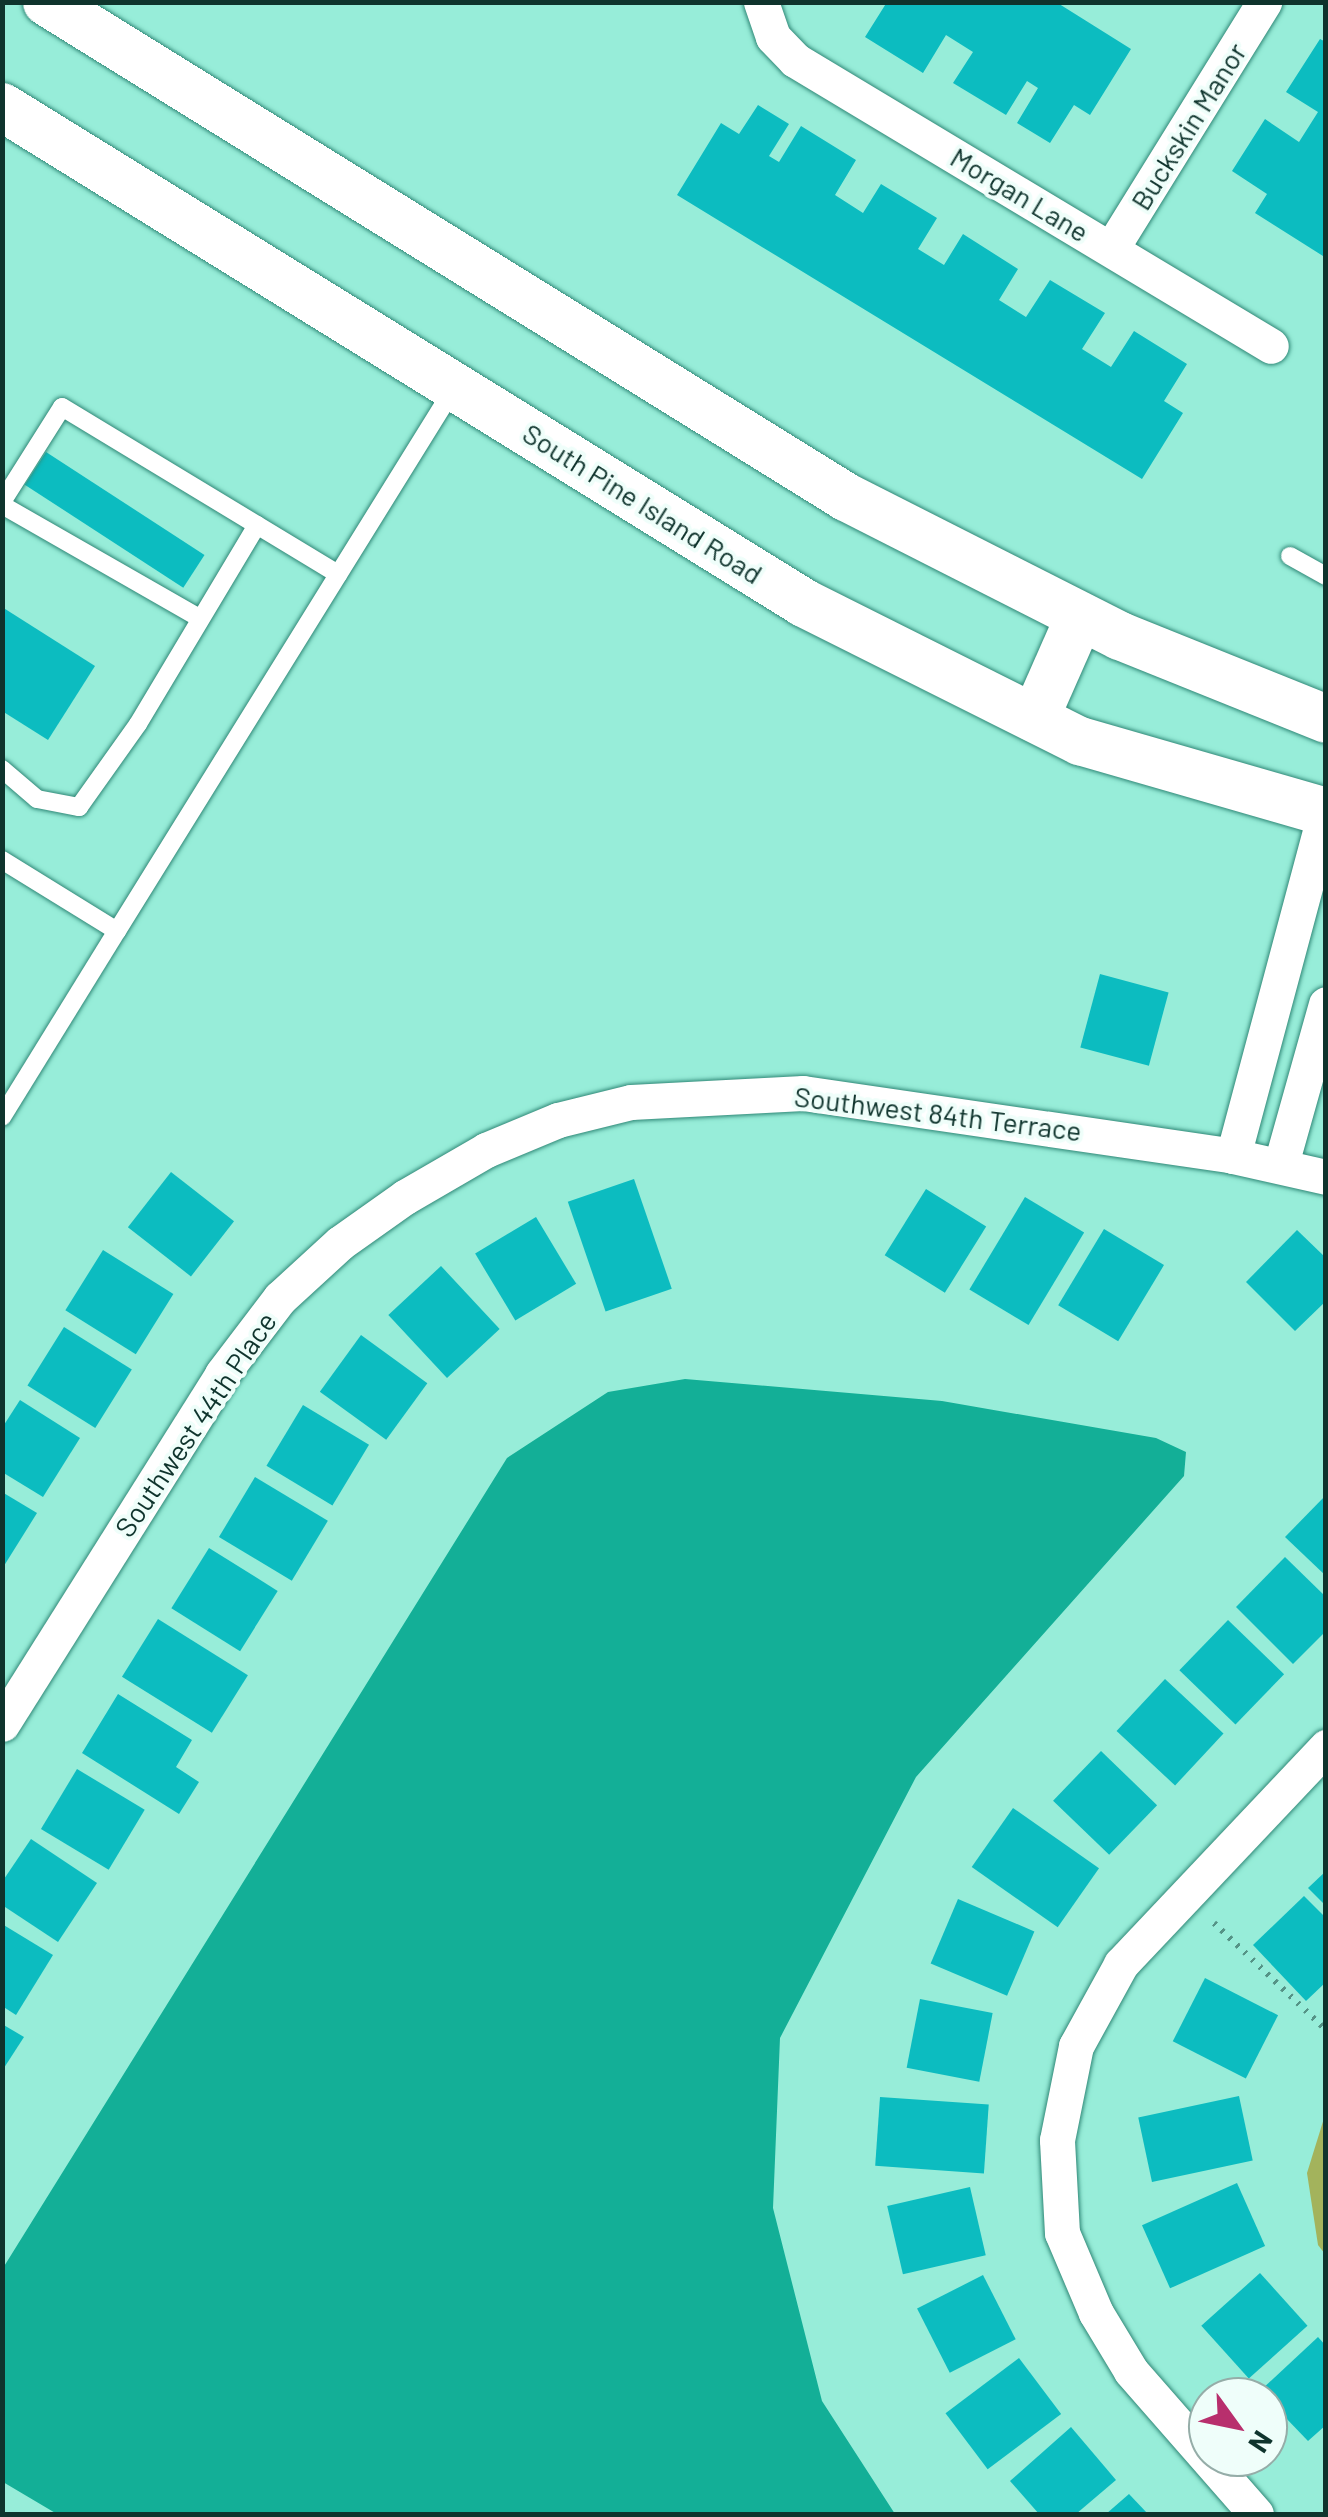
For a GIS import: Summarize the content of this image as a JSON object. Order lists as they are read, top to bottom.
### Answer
{
  "streets": {
    "main road": ["South Pine Island Road"],
    "street": [
      "Buckskin Manor",
      "Morgan Lane",
      "Southwest 84th Terrace",
      "Southwest 44th Place"
    ]
  },
  "crossings": [
    ["Buckskin Manor", "Morgan Lane"],
    ["Southwest 84th Terrace", "Southwest 44th Place"]
  ],
  "north": "bottom right"
}
